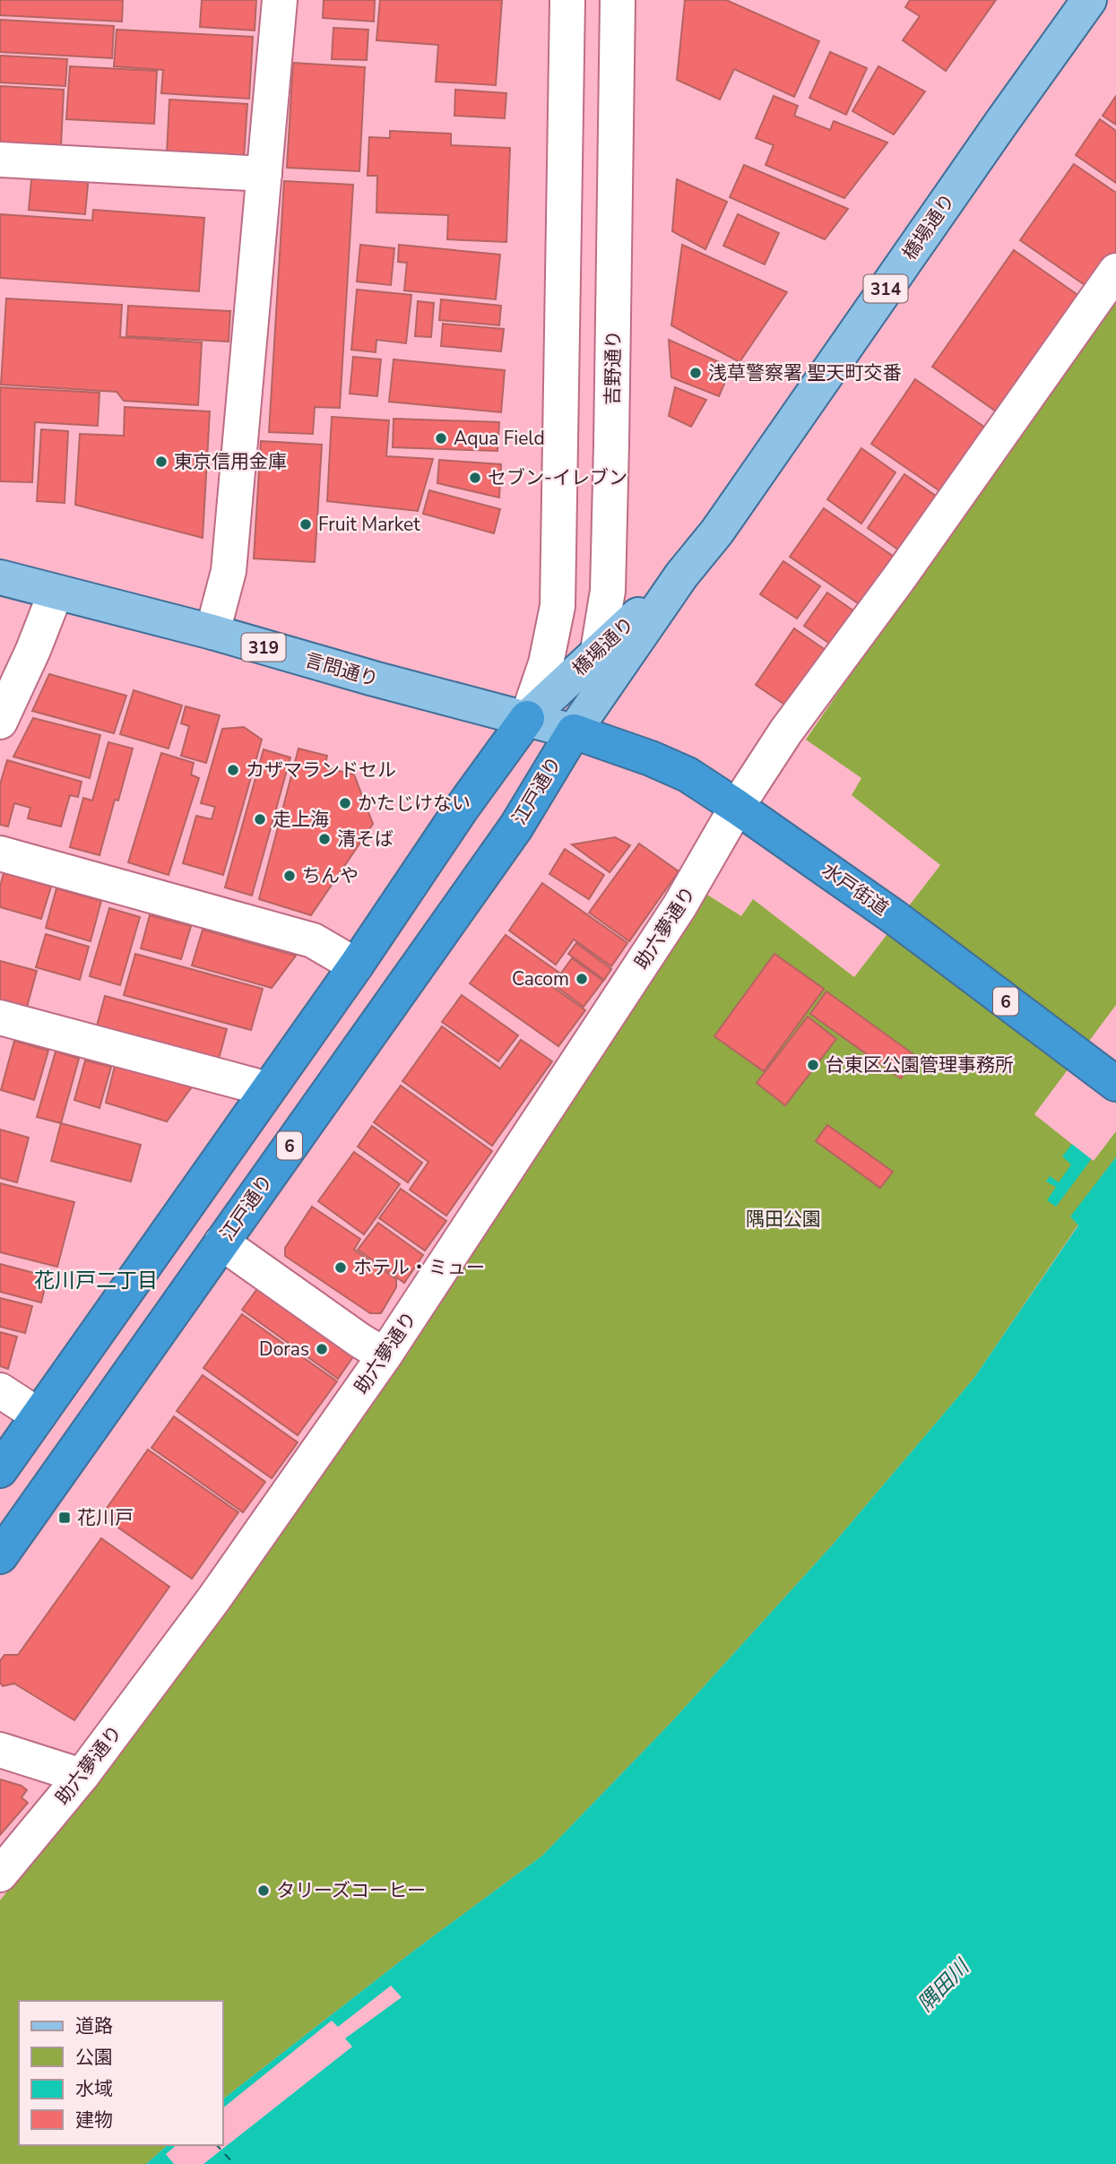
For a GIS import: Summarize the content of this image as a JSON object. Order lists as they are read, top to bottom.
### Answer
{
  "streets": {
    "highway": ["江戸通り", "水戸街道", "6"],
    "main road": [
      "橋場通り",
      "314",
      "319",
      "言問通り"
    ],
    "street": ["吉野通り", "助六夢通り"]
  },
  "crossings": [
    ["橋場通り", "吉野通り"],
    ["橋場通り", "言問通り"],
    ["橋場通り", "江戸通り"],
    ["橋場通り", "水戸街道"],
    ["吉野通り", "言問通り"],
    ["吉野通り", "江戸通り"],
    ["吉野通り", "水戸街道"],
    ["言問通り", "江戸通り"],
    ["言問通り", "水戸街道"],
    ["江戸通り", "水戸街道"],
    ["水戸街道", "助六夢通り"]
  ],
  "districts": ["花川戸二丁目"],
  "water": ["隅田川"],
  "parks": ["隅田公園"],
  "places": {
    "other": [
      "浅草警察署 聖天町交番",
      "Aqua Field",
      "東京信用金庫",
      "セブン-イレブン",
      "Fruit Market",
      "カザマランドセル",
      "かたじけない",
      "走上海",
      "清そば",
      "ちんや",
      "Cacom",
      "台東区公園管理事務所",
      "ホテル・ミュー",
      "Doras",
      "タリーズコーヒー"
    ],
    "transit": ["花川戸"]
  },
  "legend": [
    "道路",
    "公園",
    "水域",
    "建物"
  ]
}
